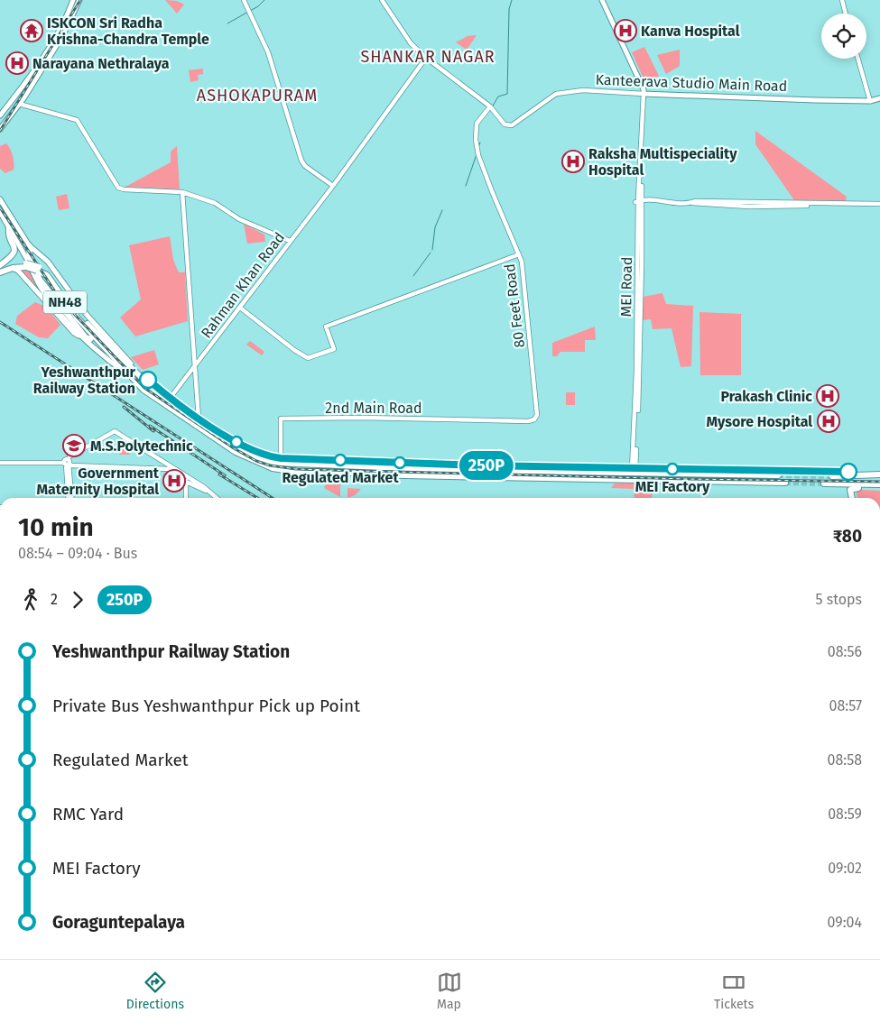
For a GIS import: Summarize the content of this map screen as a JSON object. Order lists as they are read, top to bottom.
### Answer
{
  "streets": {
    "highway": ["NH48"],
    "main road": ["Kanteerava Studio Main Road"],
    "street": [
      "Rahman Khan Road",
      "MEI Road",
      "80 Feet Road",
      "2nd Main Road"
    ]
  },
  "crossings": [
    ["Kanteerava Studio Main Road", "MEI Road"],
    ["Kanteerava Studio Main Road", "80 Feet Road"],
    ["Rahman Khan Road", "NH48"],
    ["MEI Road", "NH48"],
    ["80 Feet Road", "2nd Main Road"]
  ],
  "districts": ["SHANKAR NAGAR", "ASHOKAPURAM"],
  "places": {
    "temple": ["ISKCON Sri Radha Krishna-Chandra Temple"],
    "hospital": [
      "Kanva Hospital",
      "Narayana Nethralaya",
      "Raksha Multispeciality Hospital",
      "Prakash Clinic",
      "Mysore Hospital",
      "Government Maternity Hospital"
    ],
    "other": ["Yeshwanthpur Railway Station", "Regulated Market", "MEI Factory"],
    "school or university": ["M.S.Polytechnic"]
  },
  "lines": ["bus line 250P"],
  "page": {
    "on_map": "250P",
    "heading": ["10 min", "08:54 – 09:04 · Bus", "₹80"],
    "legs": ["2", "250P", "5 stops"],
    "list": [
      {
        "name": "Yeshwanthpur Railway Station",
        "value": "08:56"
      },
      {
        "name": "Private Bus Yeshwanthpur Pick up Point",
        "value": "08:57"
      },
      {
        "name": "Regulated Market",
        "value": "08:58"
      },
      {
        "name": "RMC Yard",
        "value": "08:59"
      },
      {
        "name": "MEI Factory",
        "value": "09:02"
      },
      {
        "name": "Goraguntepalaya",
        "value": "09:04"
      }
    ],
    "tabs": ["Directions", "Map", "Tickets"]
  }
}
